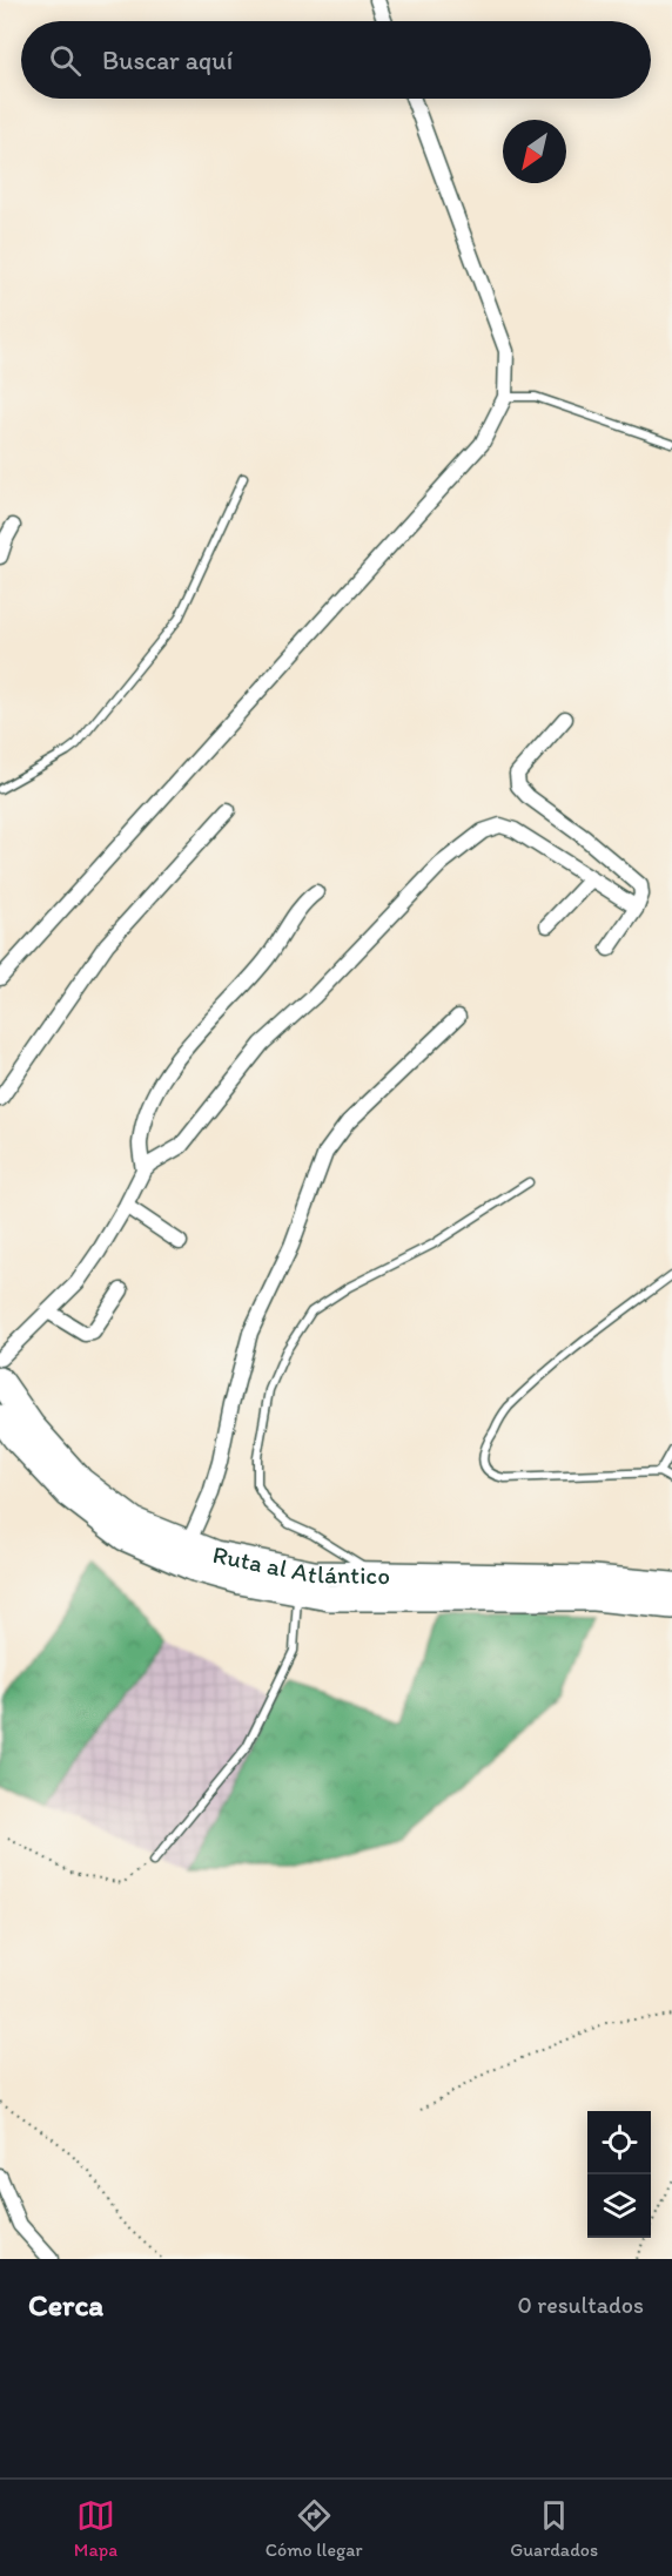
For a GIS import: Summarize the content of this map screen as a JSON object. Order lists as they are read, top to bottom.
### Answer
{
  "streets": {
    "highway": ["Ruta al Atlántico"]
  },
  "north": "bottom left",
  "page": {
    "search": "Buscar aquí",
    "heading": ["Cerca", "0 resultados"],
    "nav": ["Mapa", "Cómo llegar", "Guardados"]
  }
}
